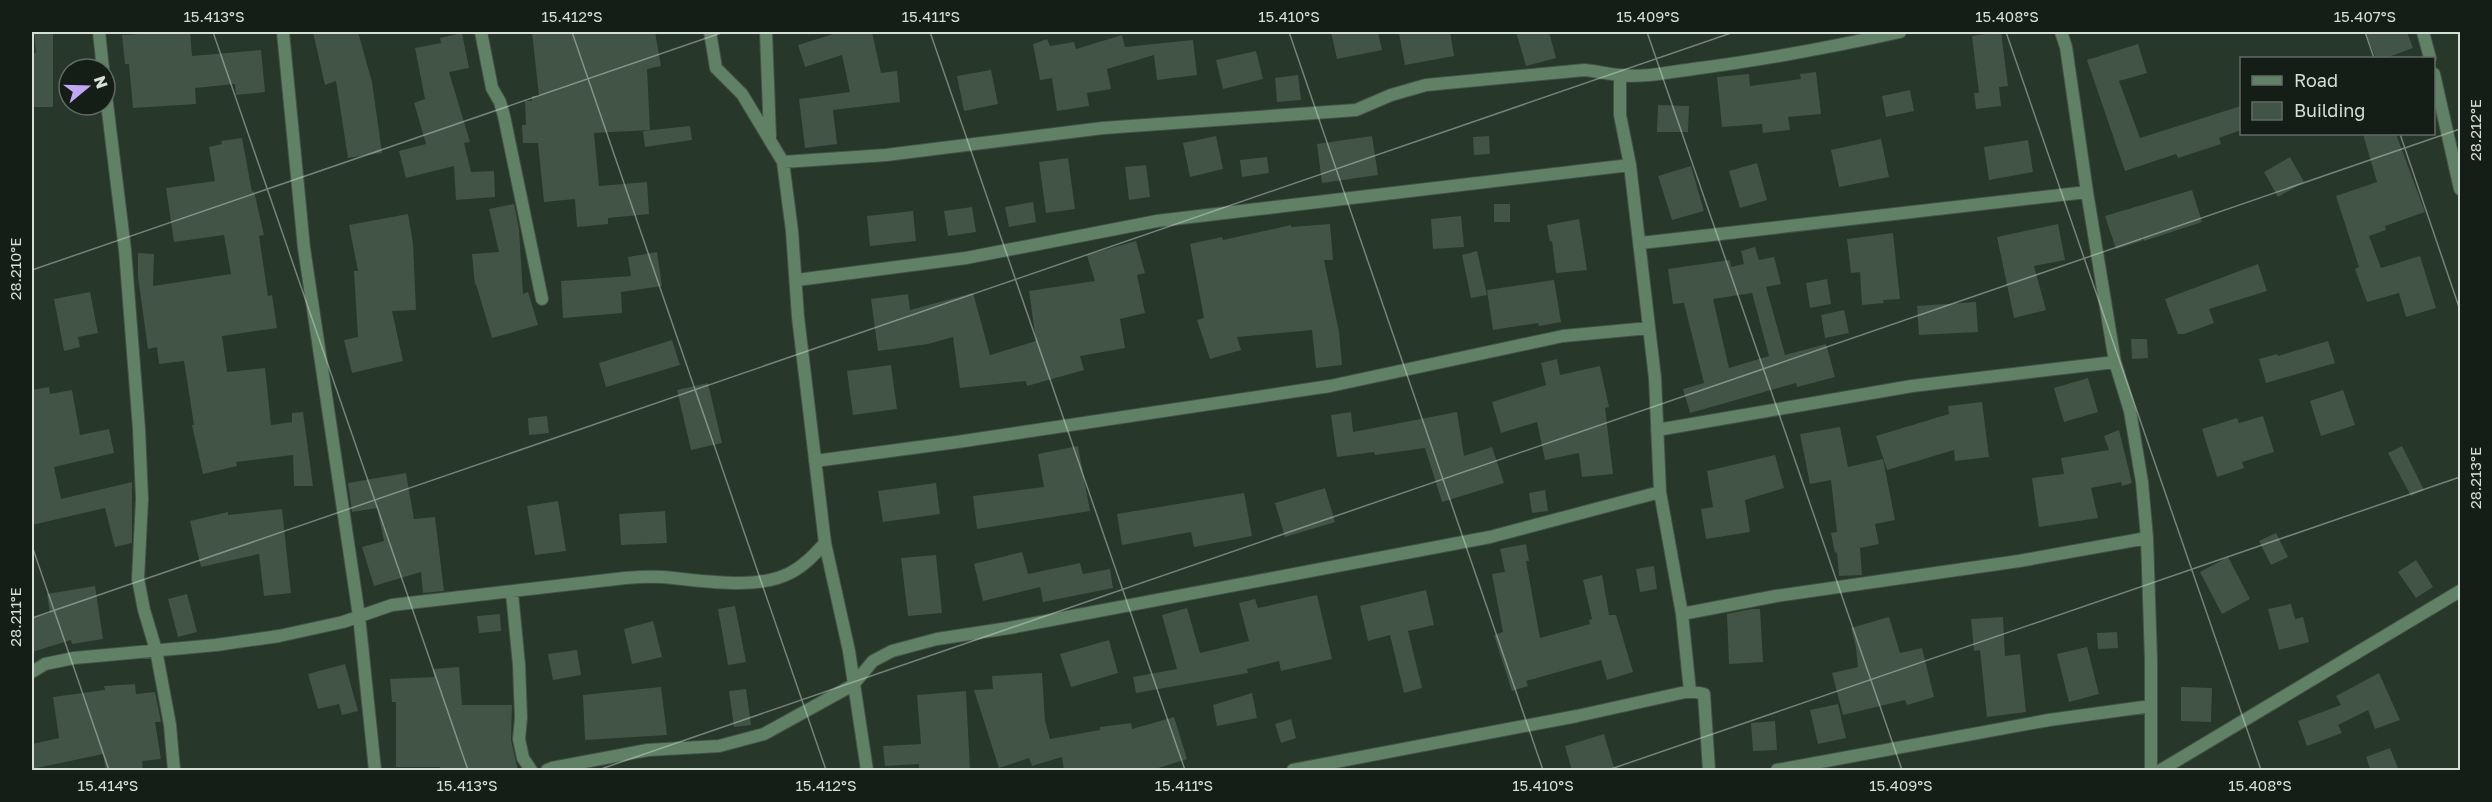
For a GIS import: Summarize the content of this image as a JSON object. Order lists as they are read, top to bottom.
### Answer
{
  "legend": ["Road", "Building"],
  "north": "right",
  "coordinates": [
    "15.413°S",
    "15.412°S",
    "15.411°S",
    "15.410°S",
    "15.409°S",
    "15.408°S",
    "15.407°S",
    "28.212°E",
    "28.210°E",
    "28.213°E",
    "28.211°E",
    "15.414°S"
  ]
}
